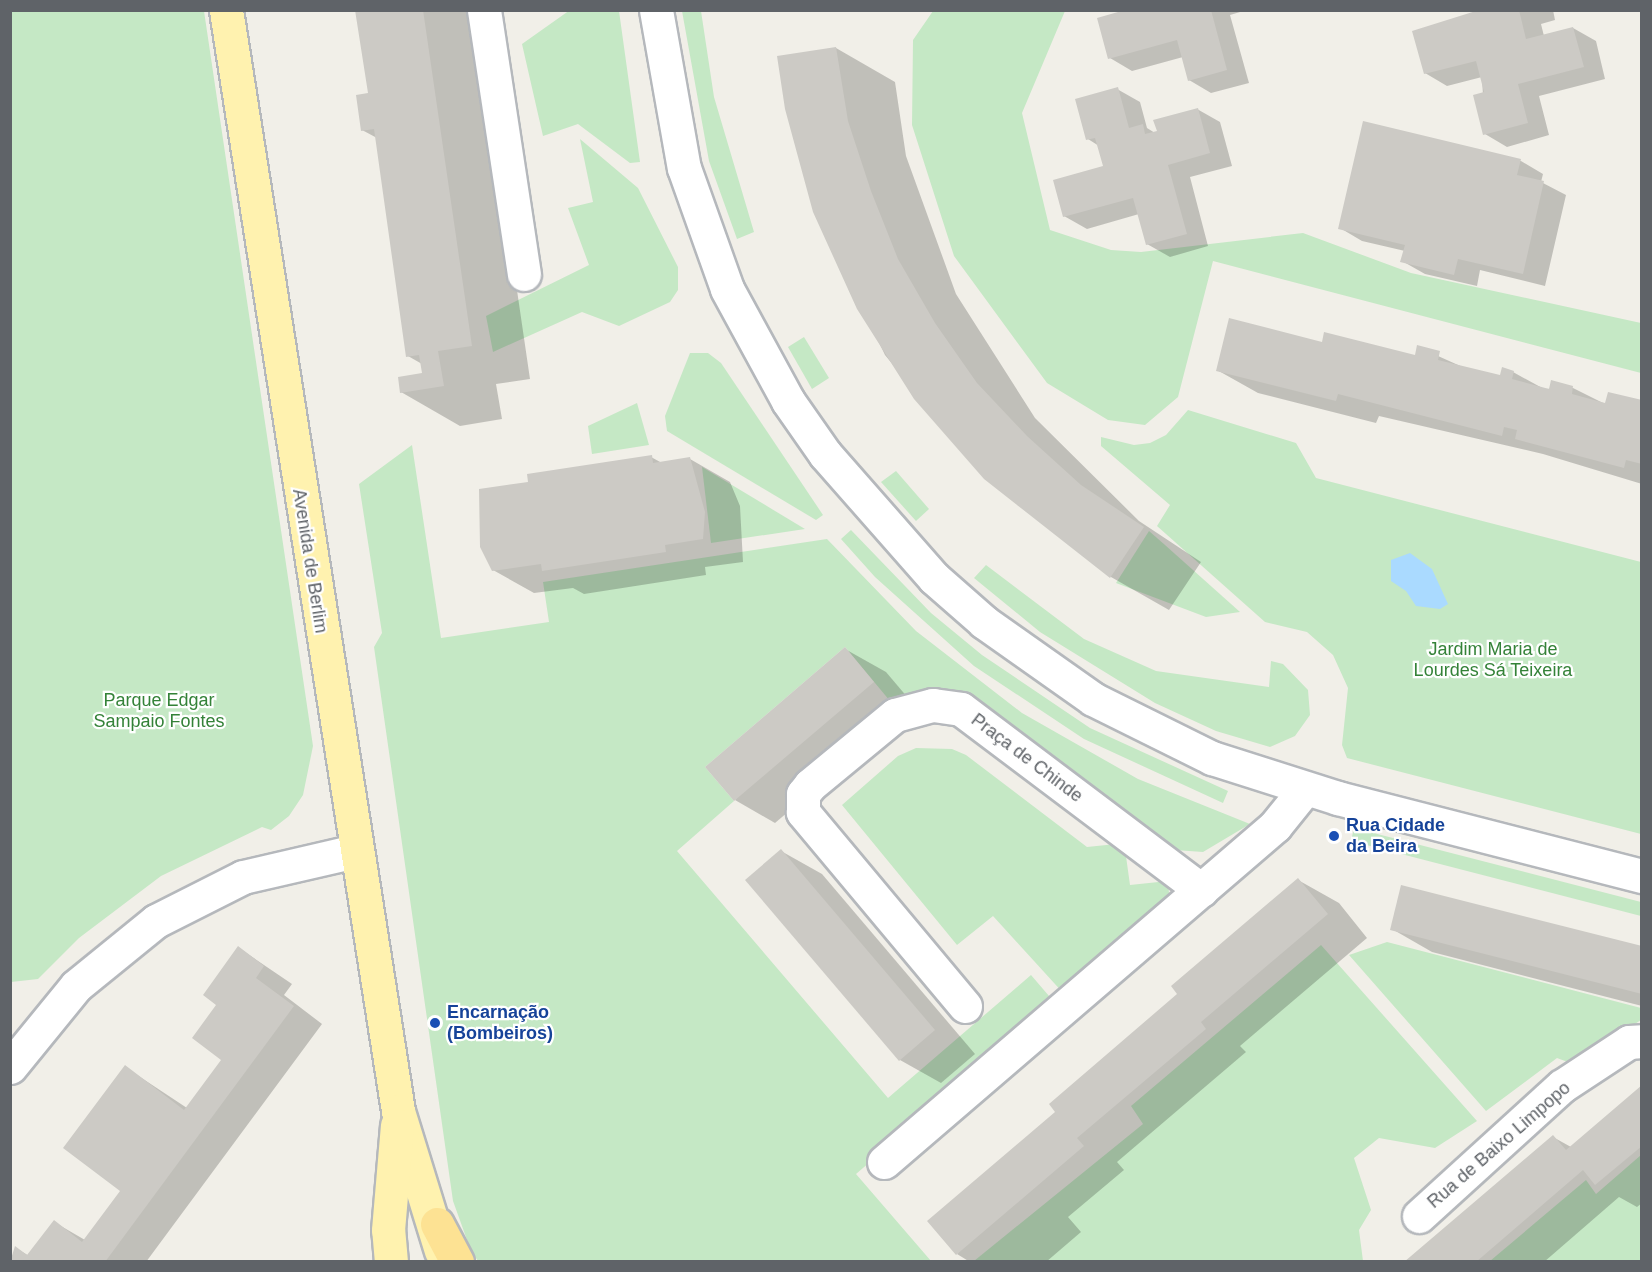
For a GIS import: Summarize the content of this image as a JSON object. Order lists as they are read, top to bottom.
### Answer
{
  "streets": {
    "main road": ["Avenida de Berlim"],
    "street": ["Praça de Chinde", "Rua de Baixo Limpopo"]
  },
  "parks": ["Jardim Maria de Lourdes Sá Teixeira", "Parque Edgar Sampaio Fontes"],
  "places": ["Rua Cidade da Beira", "Encarnação (Bombeiros)"]
}
